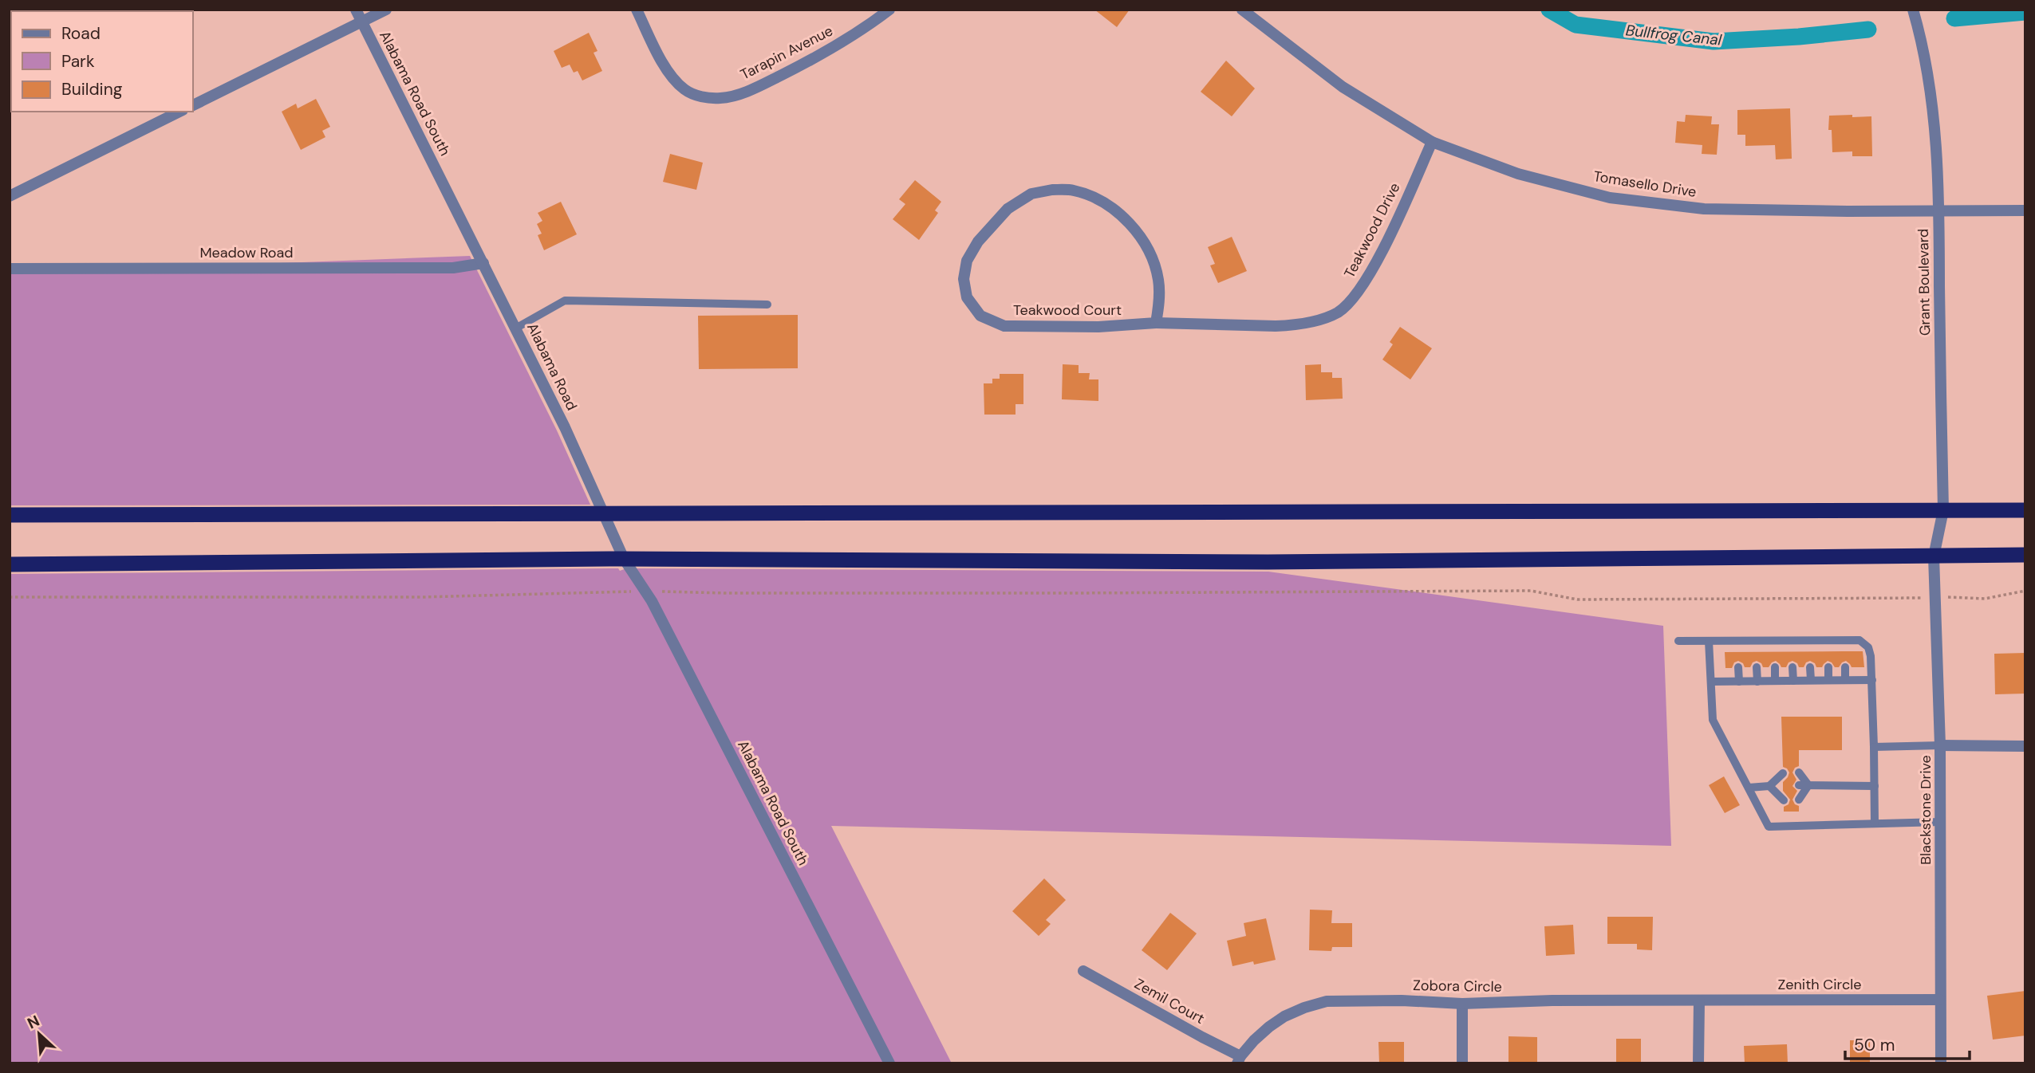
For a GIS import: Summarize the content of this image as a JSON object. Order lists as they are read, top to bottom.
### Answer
{
  "streets": {
    "street": [
      "Tarapin Avenue",
      "Alabama Road South",
      "Tomasello Drive",
      "Teakwood Drive",
      "Meadow Road",
      "Grant Boulevard",
      "Teakwood Court",
      "Alabama Road",
      "Blackstone Drive",
      "Zenith Circle",
      "Zobora Circle",
      "Zemil Court"
    ]
  },
  "crossings": [
    ["Alabama Road South", "Alabama Road"],
    ["Tomasello Drive", "Teakwood Drive"],
    ["Tomasello Drive", "Grant Boulevard"],
    ["Teakwood Drive", "Teakwood Court"],
    ["Meadow Road", "Alabama Road"],
    ["Grant Boulevard", "Blackstone Drive"],
    ["Blackstone Drive", "Zenith Circle"],
    ["Zenith Circle", "Zobora Circle"],
    ["Zobora Circle", "Zemil Court"]
  ],
  "water": ["Bullfrog Canal"],
  "legend": ["Road", "Park", "Building"],
  "scale_bar": "50 m",
  "north": "top left"
}
